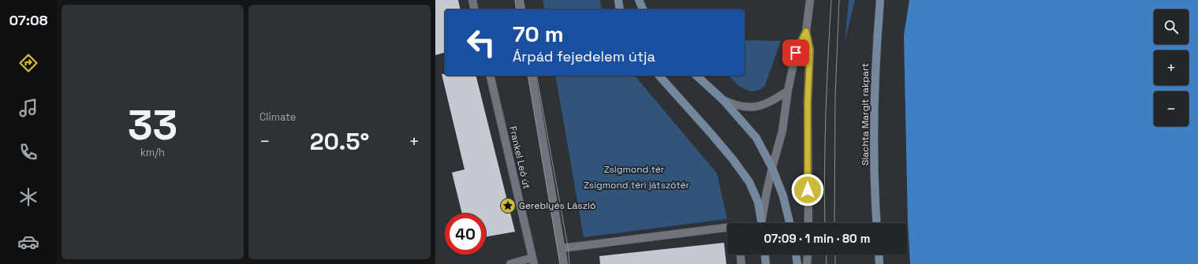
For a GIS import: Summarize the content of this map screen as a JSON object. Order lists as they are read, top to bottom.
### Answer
{
  "streets": {
    "main road": ["Slachta Margit rakpart"],
    "street": ["Frankel Leó út"]
  },
  "parks": ["Zsigmond tér", "Zsigmond téri játszótér"],
  "places": {
    "place": ["Gereblyés László"]
  },
  "page": {
    "tabs": "07:08",
    "tile": [
      ["33", "km/h"],
      "Climate"
    ],
    "map_buttons": ["+", "−"],
    "turn": ["70 m", "Árpád fejedelem útja"],
    "heat": ["−", "20.5°", "+"],
    "limit": "40",
    "trip": "07:09 · 1 min · 80 m"
  }
}
